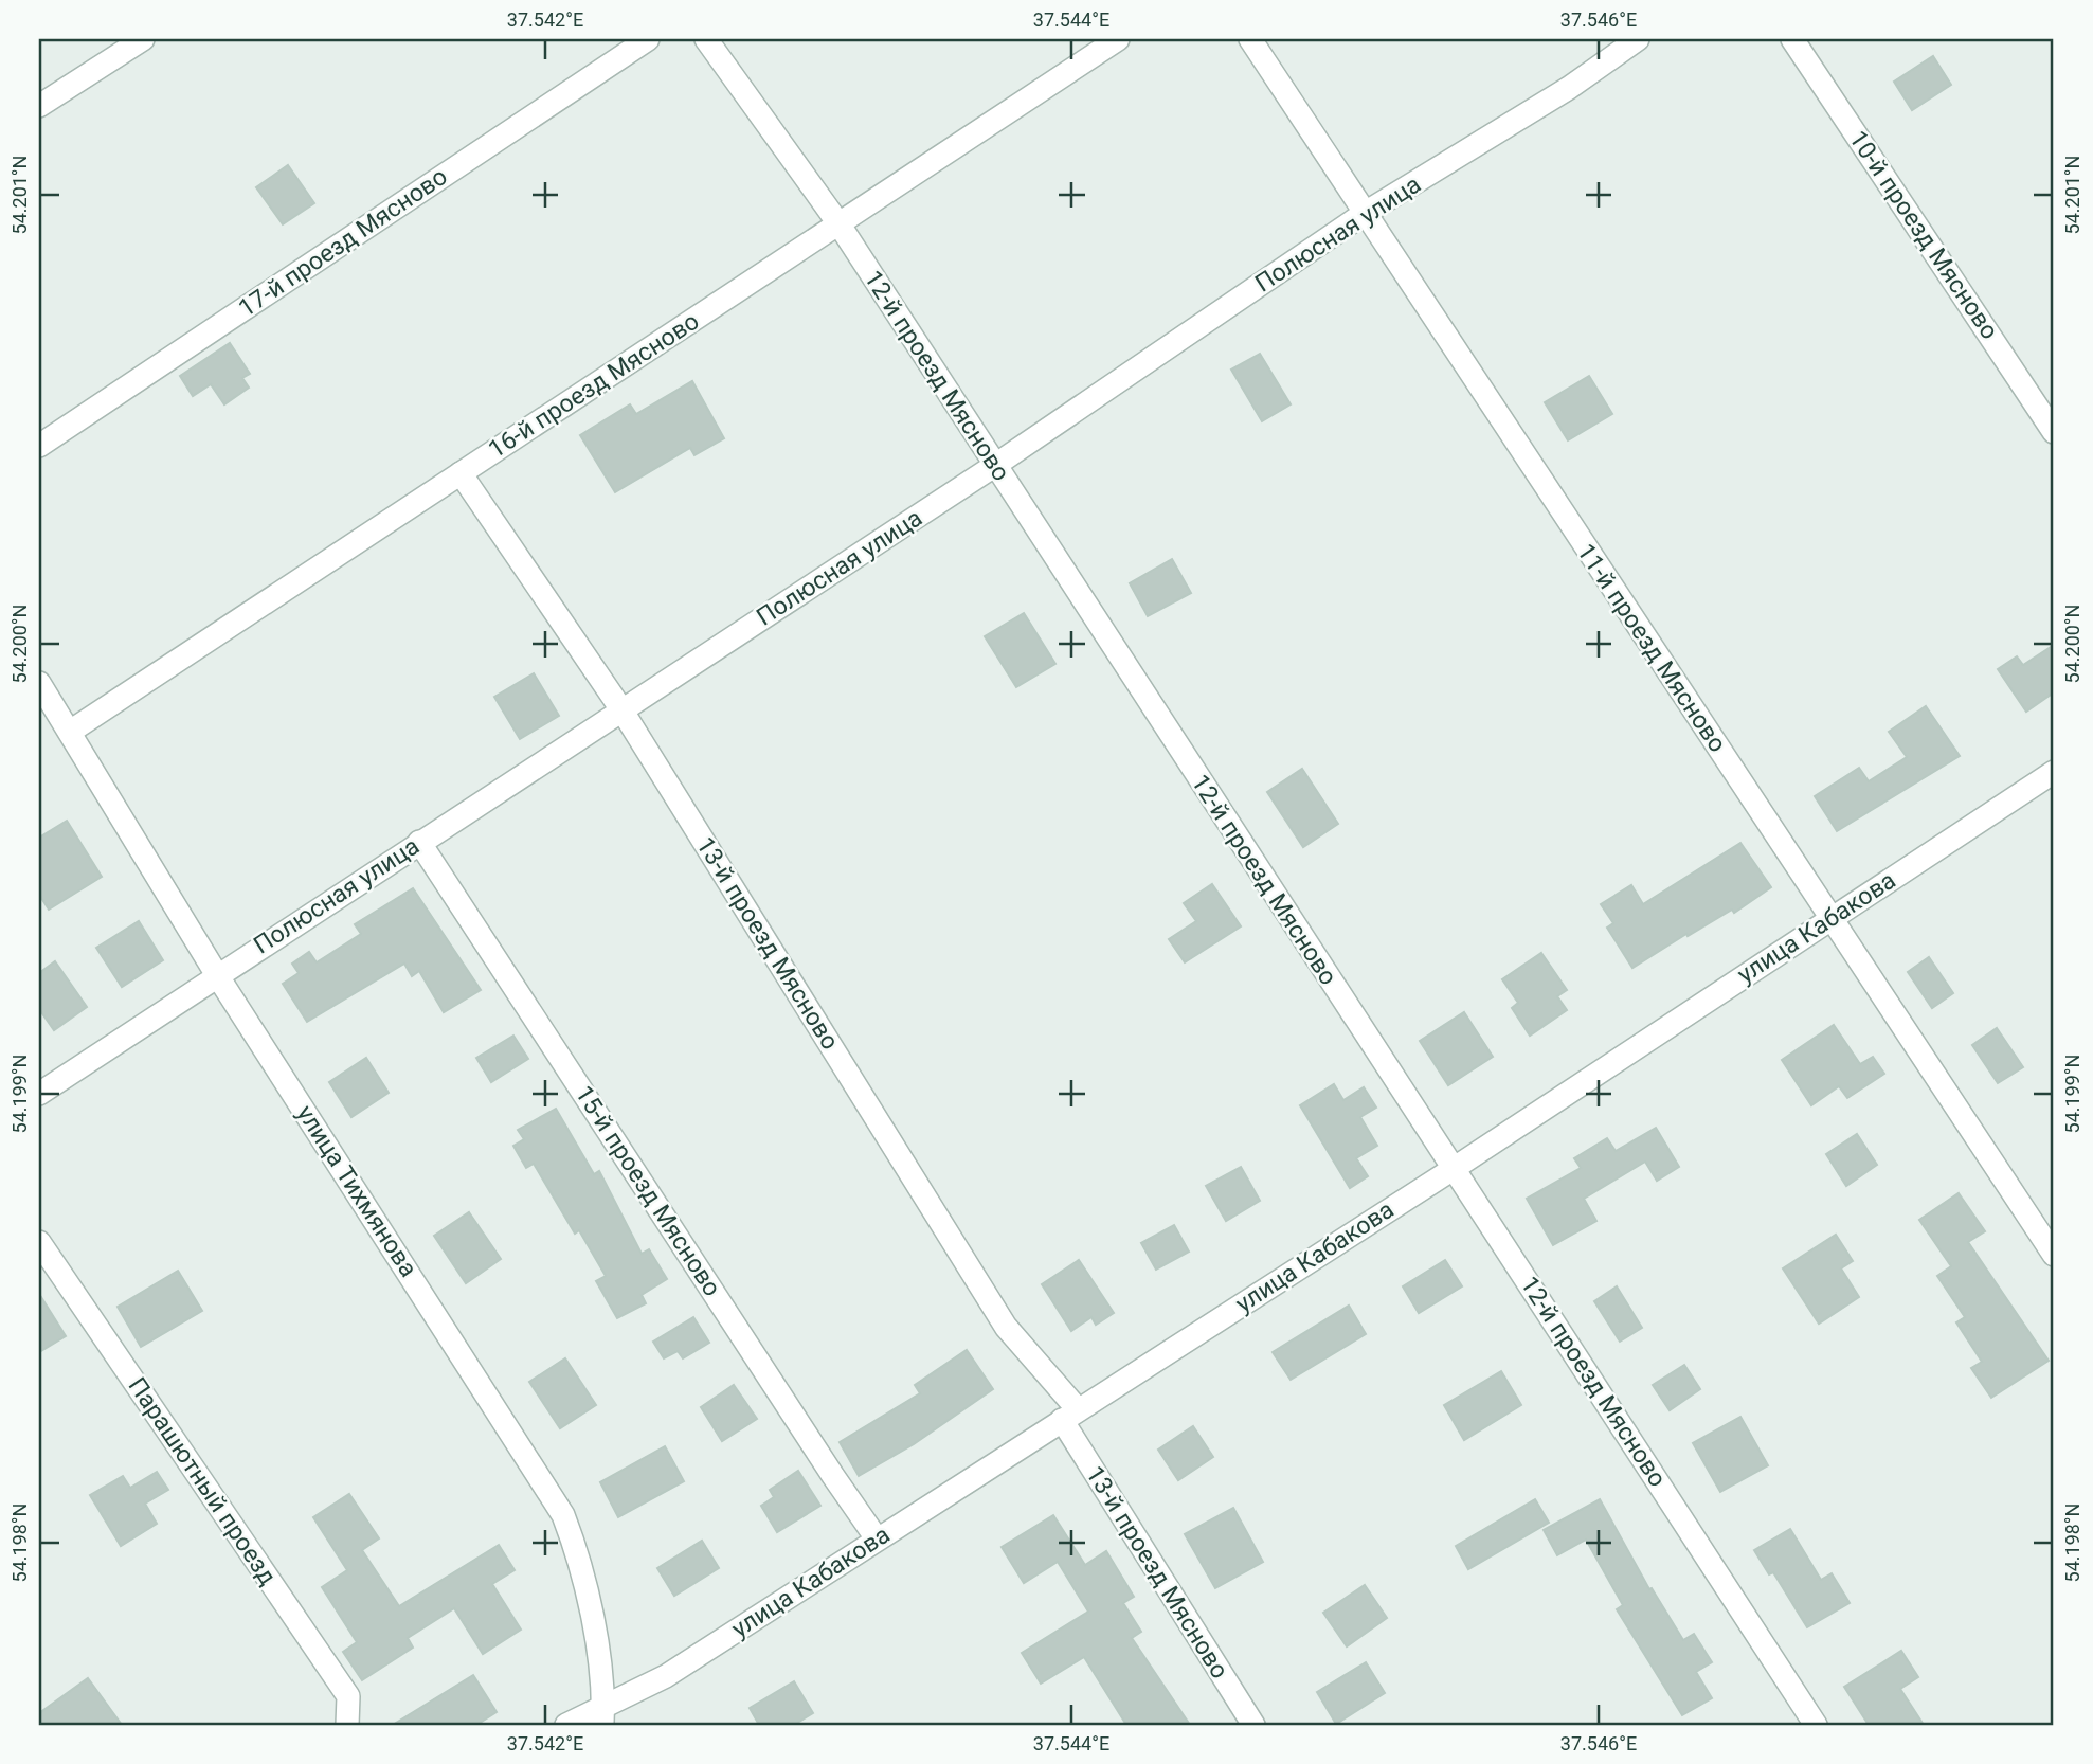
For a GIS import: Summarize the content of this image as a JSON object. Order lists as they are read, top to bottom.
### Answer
{
  "streets": {
    "street": [
      "Полюсная улица",
      "10-й проезд Мясново",
      "17-й проезд Мясново",
      "12-й проезд Мясново",
      "16-й проезд Мясново",
      "11-й проезд Мясново",
      "улица Кабакова",
      "13-й проезд Мясново",
      "улица Тихмянова",
      "15-й проезд Мясново",
      "Парашютный проезд"
    ]
  },
  "crossings": [
    ["Полюсная улица", "12-й проезд Мясново"],
    ["Полюсная улица", "11-й проезд Мясново"],
    ["Полюсная улица", "13-й проезд Мясново"],
    ["Полюсная улица", "улица Тихмянова"],
    ["Полюсная улица", "15-й проезд Мясново"],
    ["12-й проезд Мясново", "16-й проезд Мясново"],
    ["12-й проезд Мясново", "улица Кабакова"],
    ["16-й проезд Мясново", "13-й проезд Мясново"],
    ["16-й проезд Мясново", "улица Тихмянова"],
    ["11-й проезд Мясново", "улица Кабакова"],
    ["улица Кабакова", "13-й проезд Мясново"],
    ["улица Кабакова", "улица Тихмянова"],
    ["улица Кабакова", "15-й проезд Мясново"]
  ],
  "coordinates": [
    "37.542°E",
    "37.544°E",
    "37.546°E",
    "54.201°N",
    "54.200°N",
    "54.199°N",
    "54.198°N"
  ]
}
